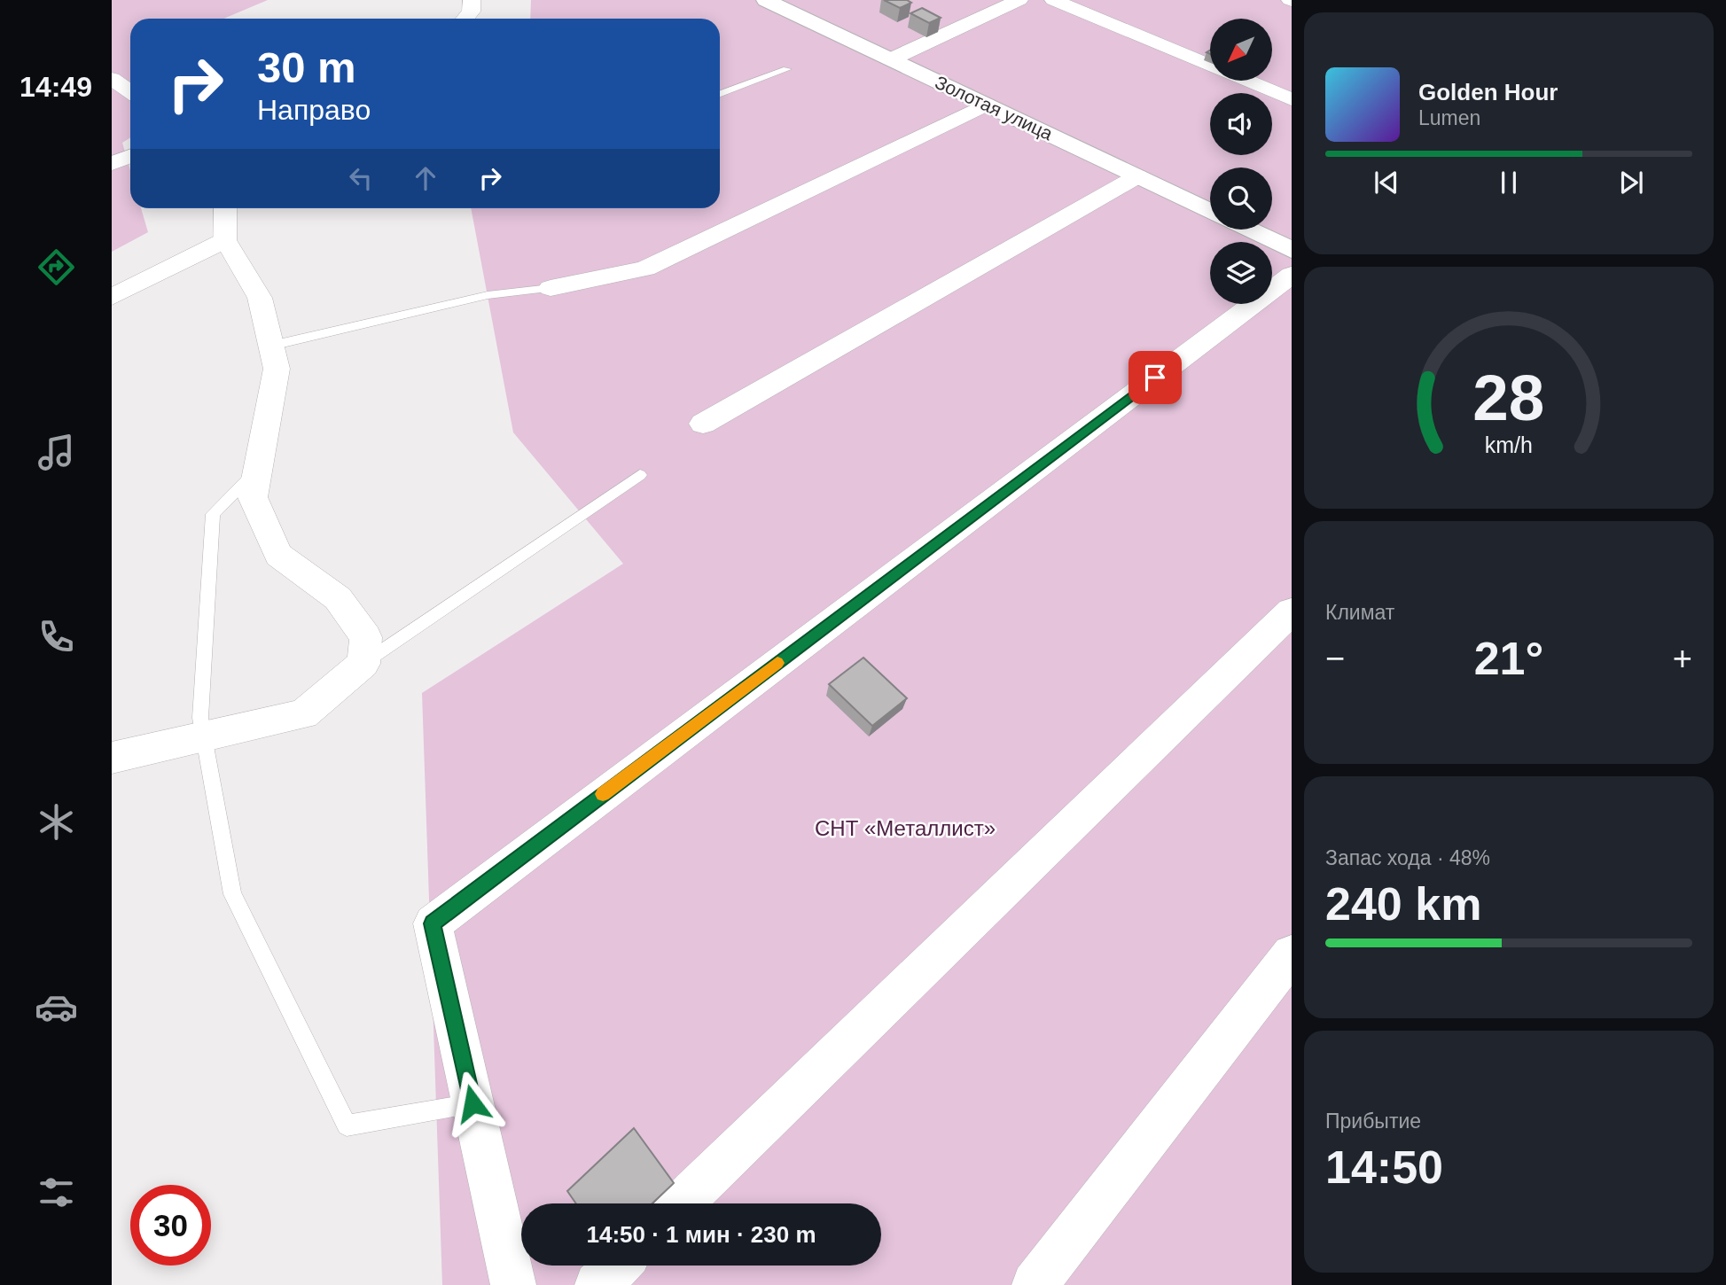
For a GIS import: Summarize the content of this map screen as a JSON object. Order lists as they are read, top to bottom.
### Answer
{
  "streets": {
    "street": ["Золотая улица"]
  },
  "parks": ["СНТ «Металлист»"],
  "north": "bottom left",
  "page": {
    "tabs": "14:49",
    "turn": ["30 m", "Направо"],
    "song": ["Golden Hour", "Lumen"],
    "tile": [
      "Климат",
      ["Запас хода · 48%", "240 km"],
      ["Прибытие", "14:50"]
    ],
    "heat": ["−", "21°", "+"],
    "limit": "30",
    "trip": "14:50 · 1 мин · 230 m",
    "gauge": ["28", "km/h"]
  }
}
